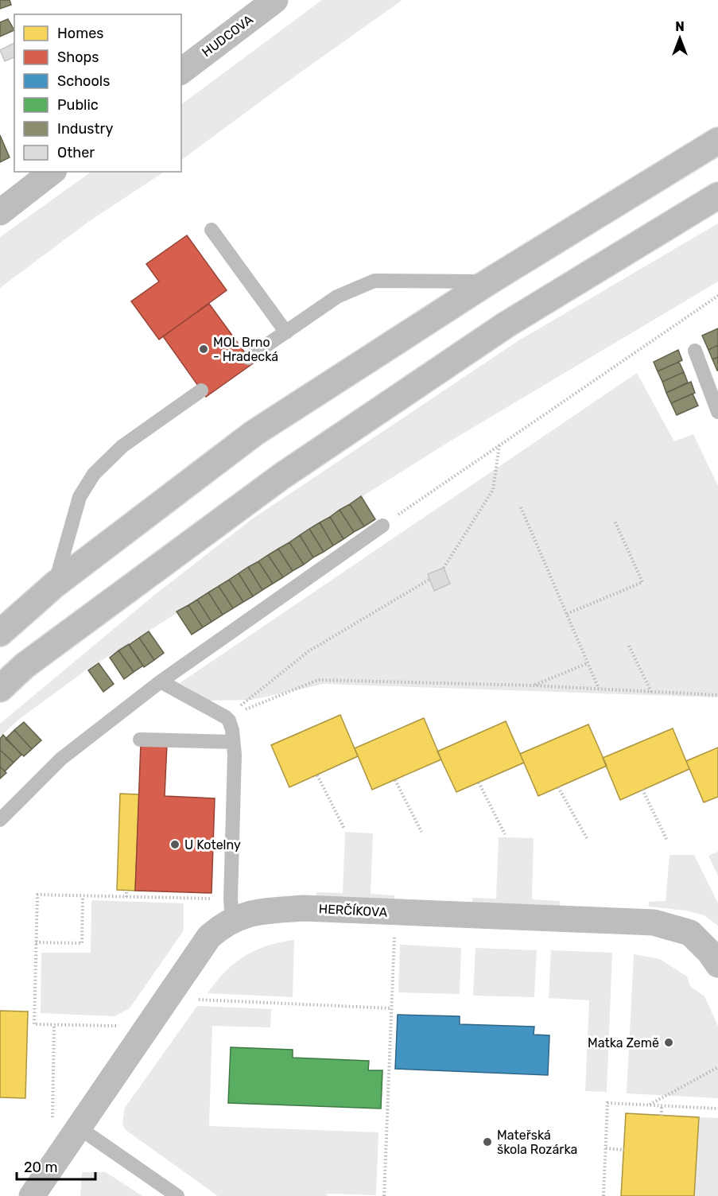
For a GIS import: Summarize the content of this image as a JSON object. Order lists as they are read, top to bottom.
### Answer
{
  "streets": {
    "main road": ["HUDCOVA", "HERČÍKOVA"]
  },
  "places": [
    "MOL Brno - Hradecká",
    "U Kotelny",
    "Matka Země",
    "Mateřská škola Rozárka"
  ],
  "legend": [
    "Homes",
    "Shops",
    "Schools",
    "Public",
    "Industry",
    "Other"
  ],
  "scale_bar": "20 m",
  "north": "top"
}
